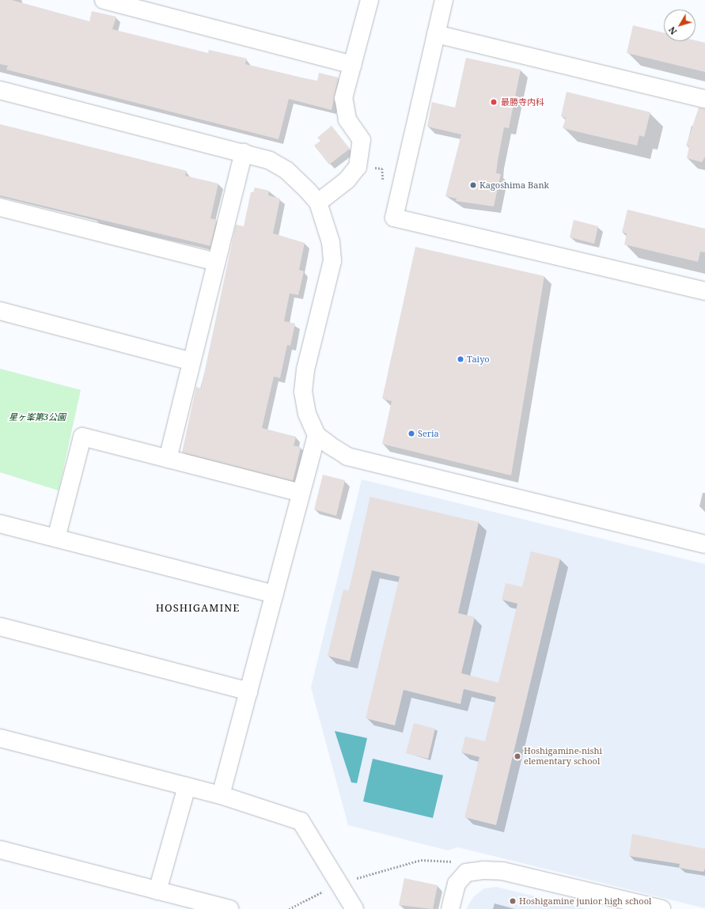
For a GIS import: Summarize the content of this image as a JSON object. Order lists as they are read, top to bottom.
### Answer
{
  "districts": ["HOSHIGAMINE"],
  "parks": ["星ヶ峯第3公園"],
  "places": [
    "最勝寺内科",
    "Kagoshima Bank",
    "Taiyo",
    "Seria",
    "Hoshigamine-nishi elementary school",
    "Hoshigamine junior high school"
  ],
  "north": "bottom left"
}
